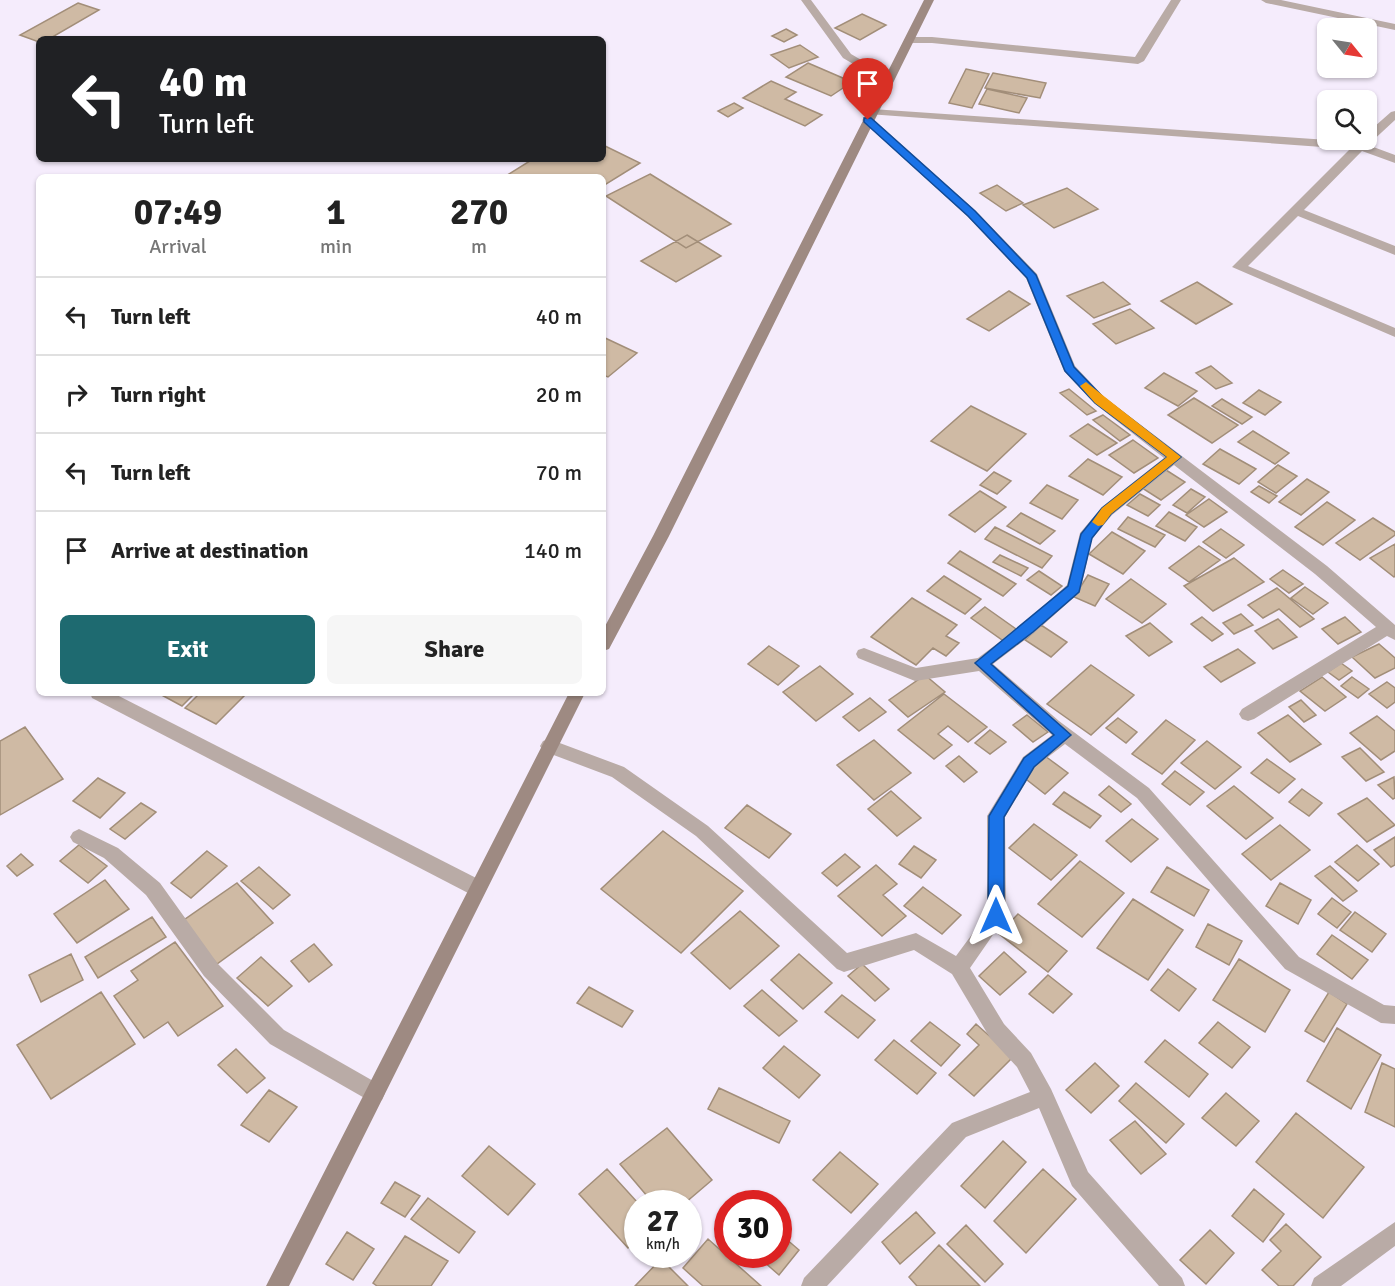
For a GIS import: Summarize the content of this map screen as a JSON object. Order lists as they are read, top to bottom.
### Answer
{
  "north": "bottom right",
  "page": {
    "turn": ["40 m", "Turn left"],
    "eta": [
      "07:49",
      "Arrival",
      "1",
      "min",
      "270",
      "m"
    ],
    "list": [
      {
        "name": "Turn left",
        "value": "40 m"
      },
      {
        "name": "Turn right",
        "value": "20 m"
      },
      {
        "name": "Turn left",
        "value": "70 m"
      },
      {
        "name": "Arrive at destination",
        "value": "140 m"
      }
    ],
    "buttons": ["Exit", "Share"],
    "speed": "27 km/h",
    "limit": "30"
  }
}
